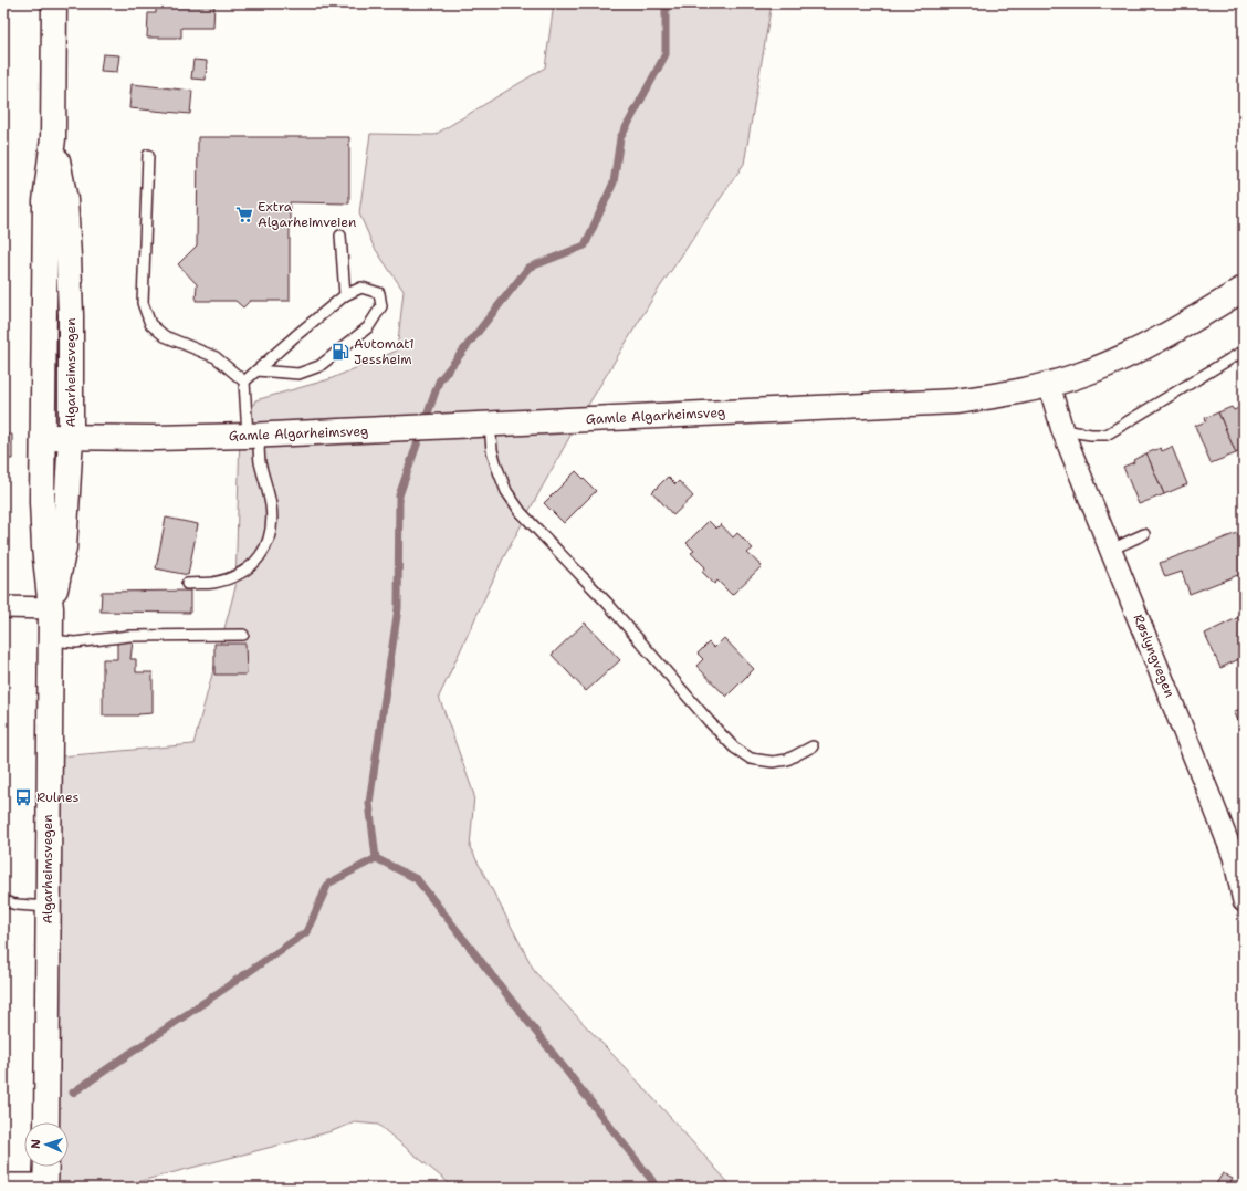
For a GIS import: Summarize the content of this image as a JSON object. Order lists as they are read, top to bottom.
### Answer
{
  "streets": {
    "main road": ["Algarheimsvegen", "Gamle Algarheimsveg"],
    "street": ["Røslyngvegen"]
  },
  "crossings": [
    ["Algarheimsvegen", "Gamle Algarheimsveg"],
    ["Gamle Algarheimsveg", "Røslyngvegen"]
  ],
  "places": {
    "supermarket": ["Extra Algarheimveien"],
    "fuel station": ["Automat1 Jessheim"],
    "bus stop": ["Rulnes"]
  },
  "north": "left"
}
